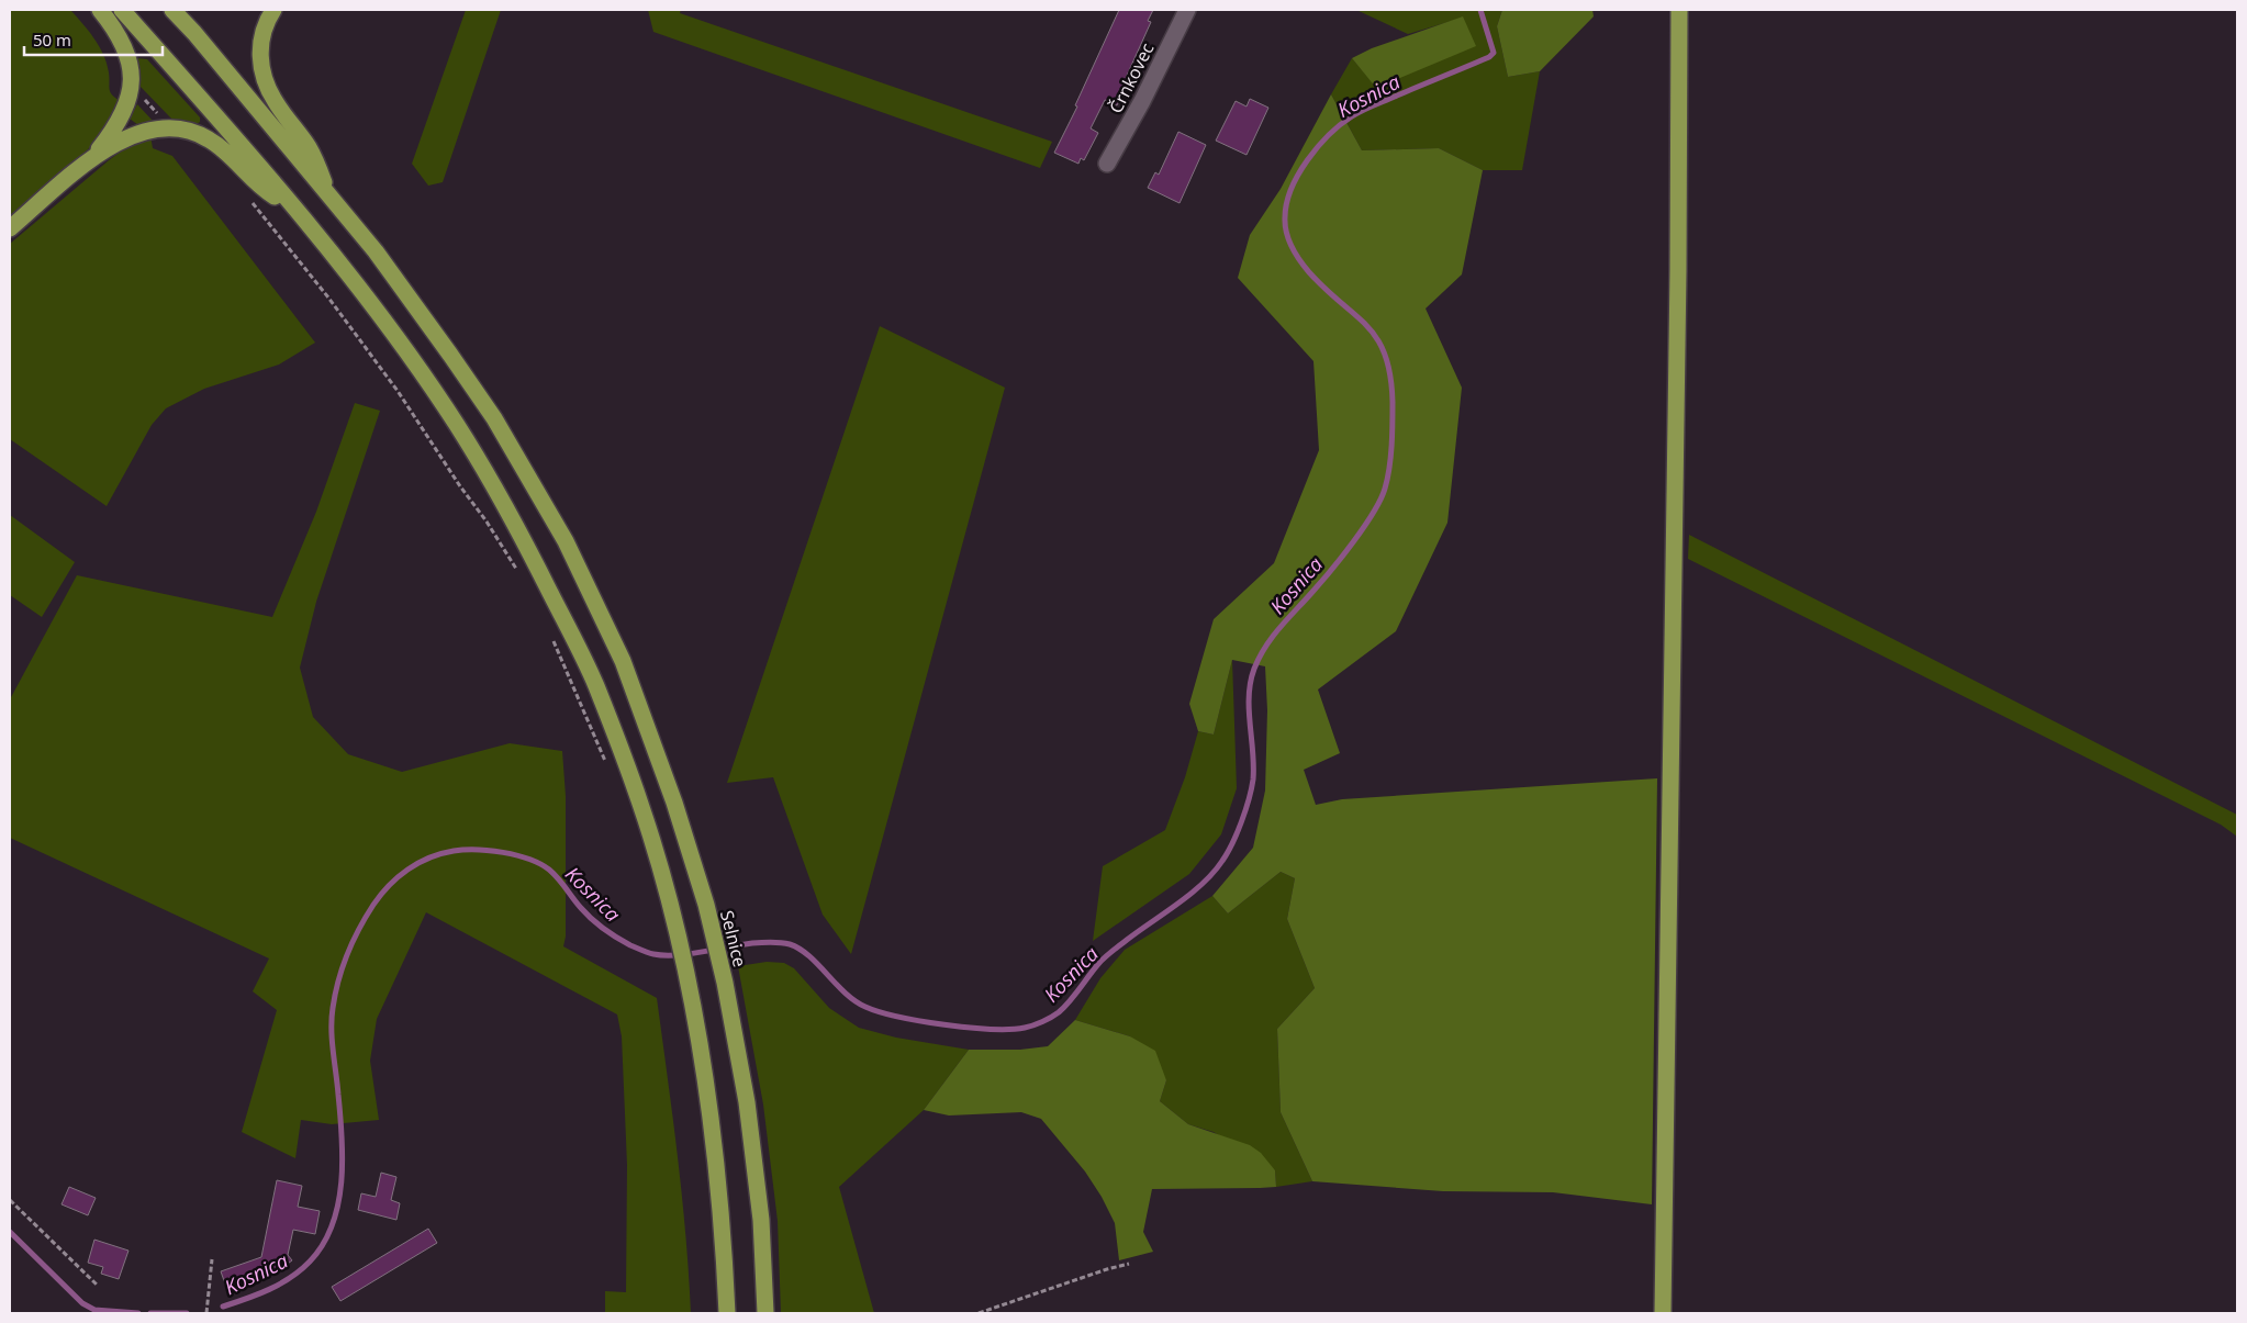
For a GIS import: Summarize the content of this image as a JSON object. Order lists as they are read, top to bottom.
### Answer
{
  "streets": {
    "main road": ["Selnice"],
    "street": ["Črnkovec"]
  },
  "water": ["Kosnica"],
  "scale_bar": "50 m"
}
